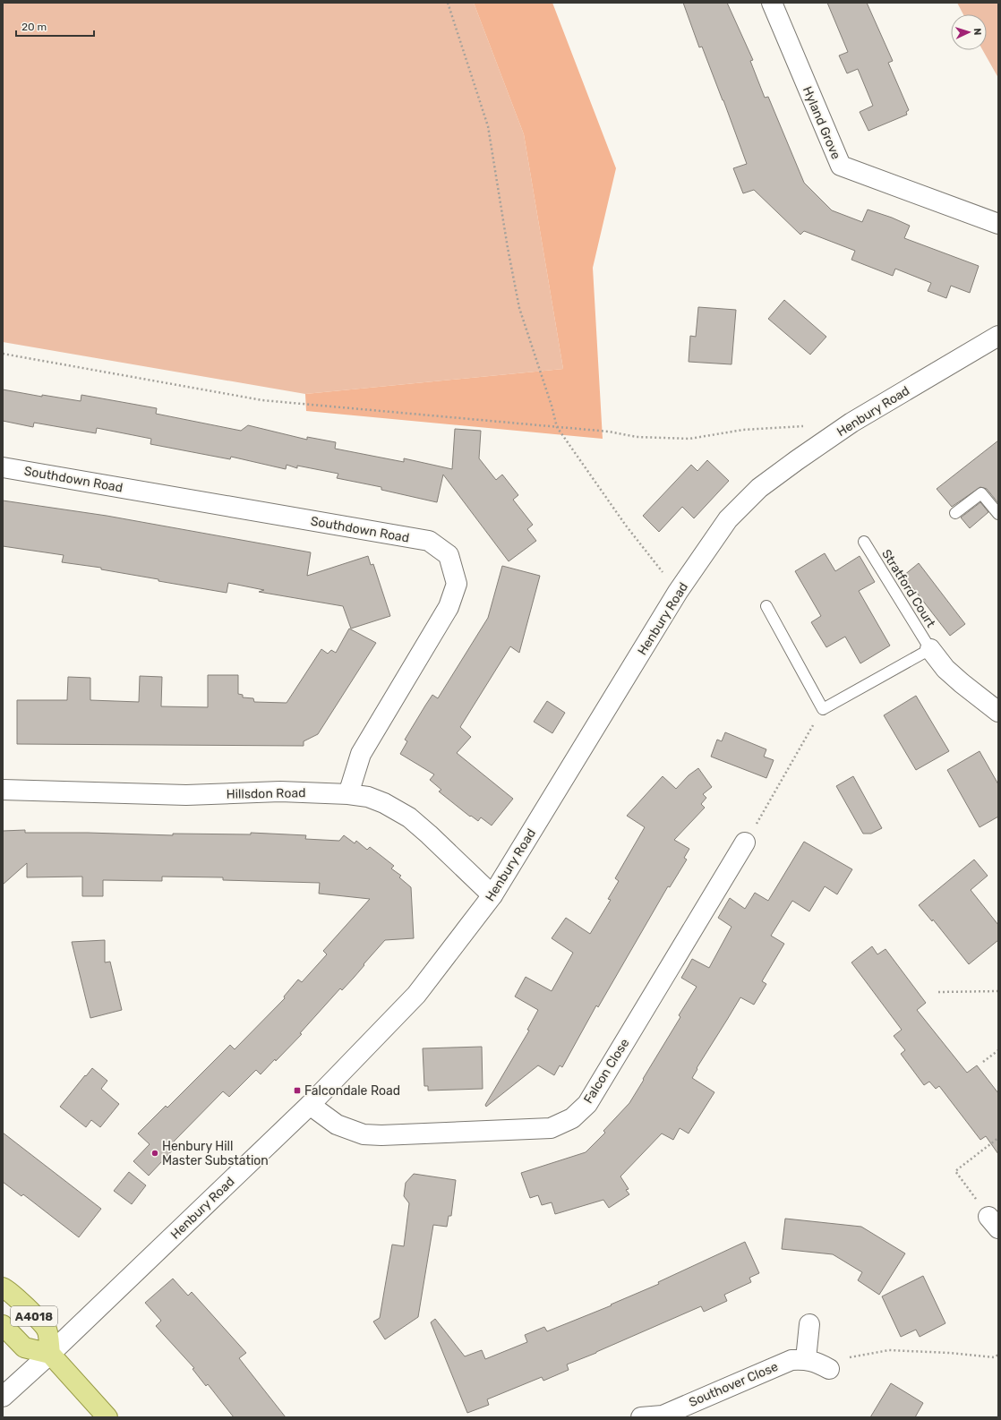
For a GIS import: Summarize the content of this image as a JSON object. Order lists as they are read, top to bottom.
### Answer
{
  "streets": {
    "main road": ["A4018"],
    "street": [
      "Hyland Grove",
      "Henbury Road",
      "Southdown Road",
      "Hillsdon Road",
      "Falcon Close",
      "Southover Close"
    ],
    "lane": ["Stratford Court"]
  },
  "crossings": [
    ["Henbury Road", "Hillsdon Road"],
    ["Henbury Road", "Falcon Close"],
    ["Henbury Road", "A4018"],
    ["Southdown Road", "Hillsdon Road"]
  ],
  "places": {
    "transit": ["Falcondale Road"],
    "other": ["Henbury Hill Master Substation"]
  },
  "scale_bar": "20 m",
  "north": "right"
}
